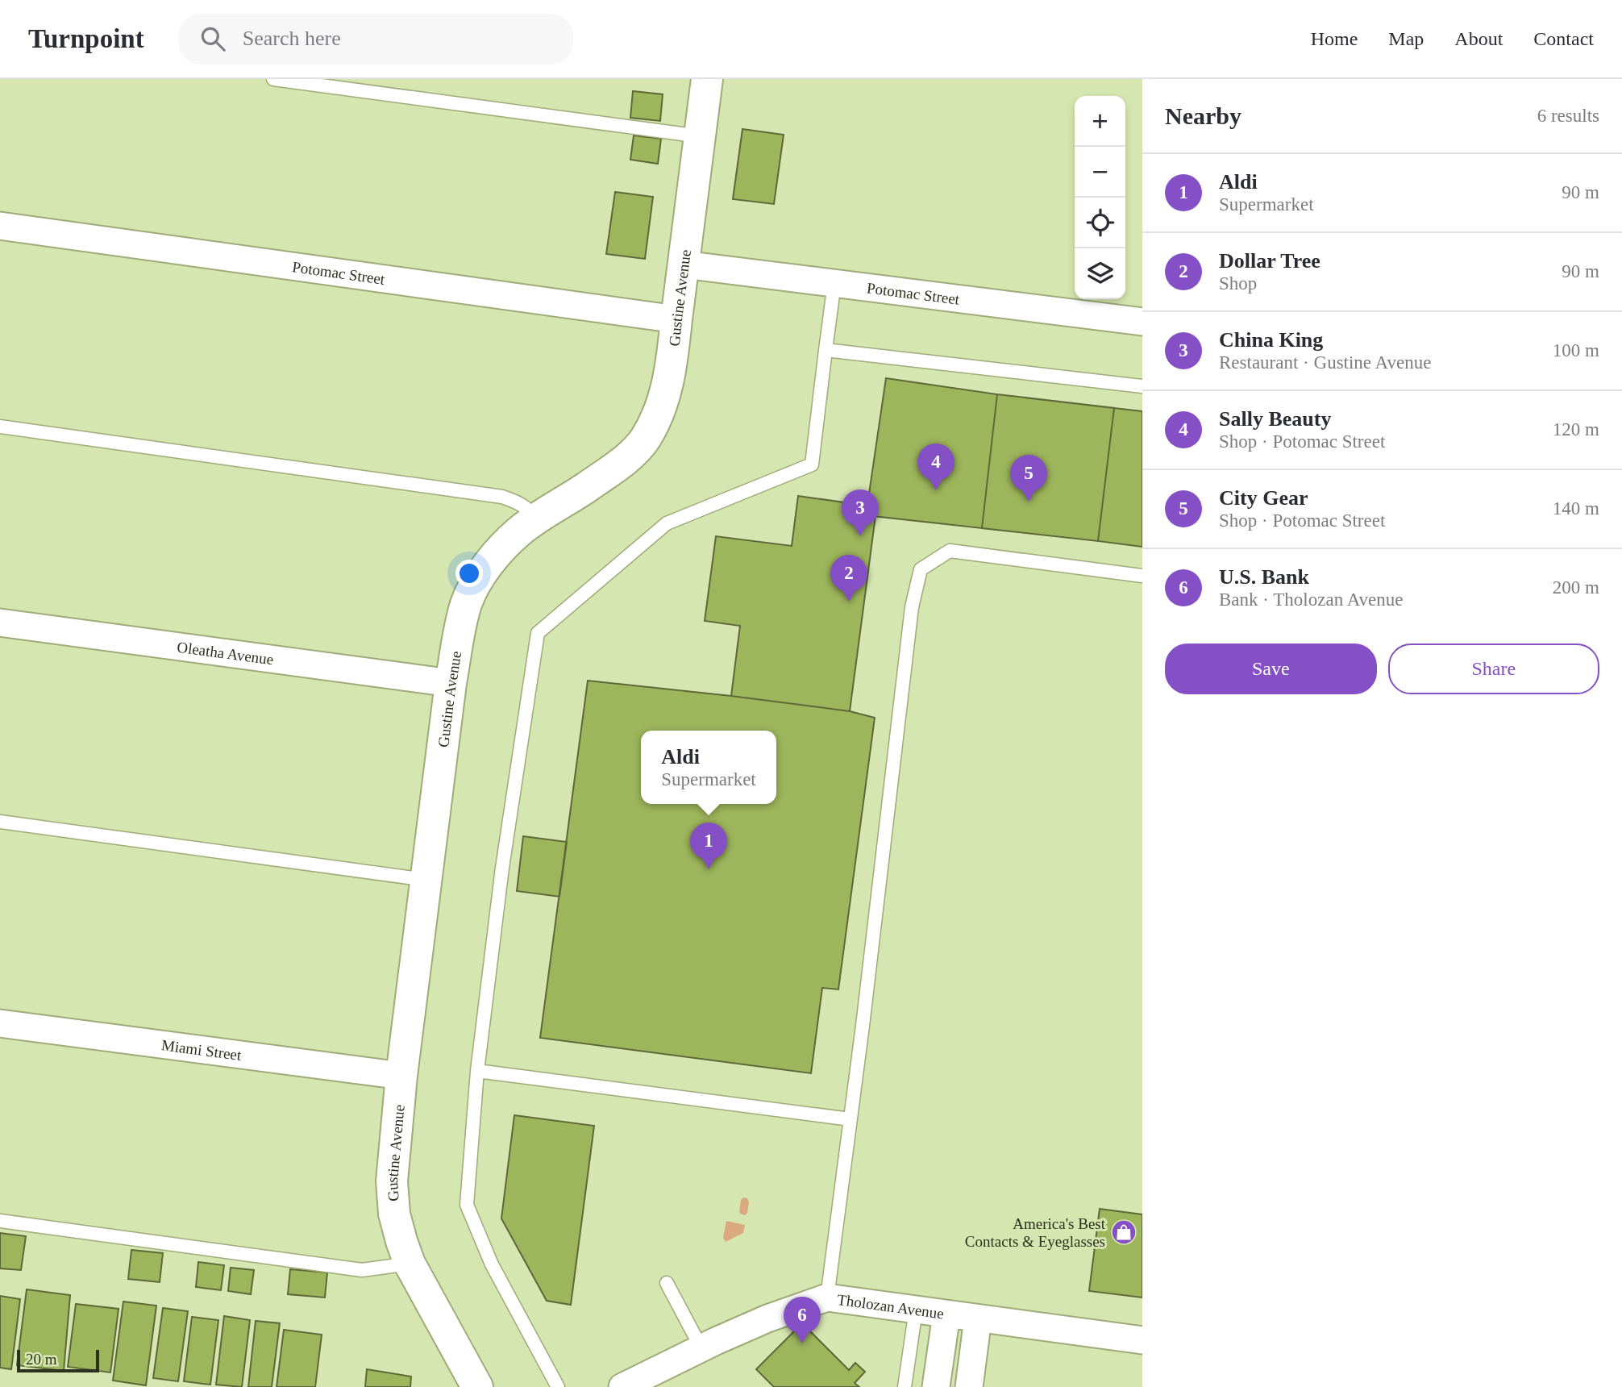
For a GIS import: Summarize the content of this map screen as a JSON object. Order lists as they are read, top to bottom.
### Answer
{
  "streets": {
    "street": [
      "Potomac Street",
      "Gustine Avenue",
      "Oleatha Avenue",
      "Miami Street",
      "Tholozan Avenue"
    ]
  },
  "crossings": [
    ["Potomac Street", "Gustine Avenue"],
    ["Gustine Avenue", "Oleatha Avenue"],
    ["Gustine Avenue", "Miami Street"]
  ],
  "places": {
    "shop": ["America's Best Contacts & Eyeglasses"]
  },
  "scale_bar": "20 m",
  "page": {
    "header": "Turnpoint",
    "search": "Search here",
    "nav": [
      "Home",
      "Map",
      "About",
      "Contact"
    ],
    "heading": ["Nearby", "6 results"],
    "map_buttons": ["+", "−"],
    "list": [
      {
        "mark": "1",
        "name": "Aldi",
        "note": "Supermarket",
        "value": "90 m"
      },
      {
        "mark": "2",
        "name": "Dollar Tree",
        "note": "Shop",
        "value": "90 m"
      },
      {
        "mark": "3",
        "name": "China King",
        "note": "Restaurant · Gustine Avenue",
        "value": "100 m"
      },
      {
        "mark": "4",
        "name": "Sally Beauty",
        "note": "Shop · Potomac Street",
        "value": "120 m"
      },
      {
        "mark": "5",
        "name": "City Gear",
        "note": "Shop · Potomac Street",
        "value": "140 m"
      },
      {
        "mark": "6",
        "name": "U.S. Bank",
        "note": "Bank · Tholozan Avenue",
        "value": "200 m"
      }
    ],
    "pins": [
      "4",
      "5",
      "3",
      "2",
      "1",
      "6"
    ],
    "buttons": ["Save", "Share"],
    "popup": ["Aldi", "Supermarket"],
    "scale": "20 m"
  }
}
